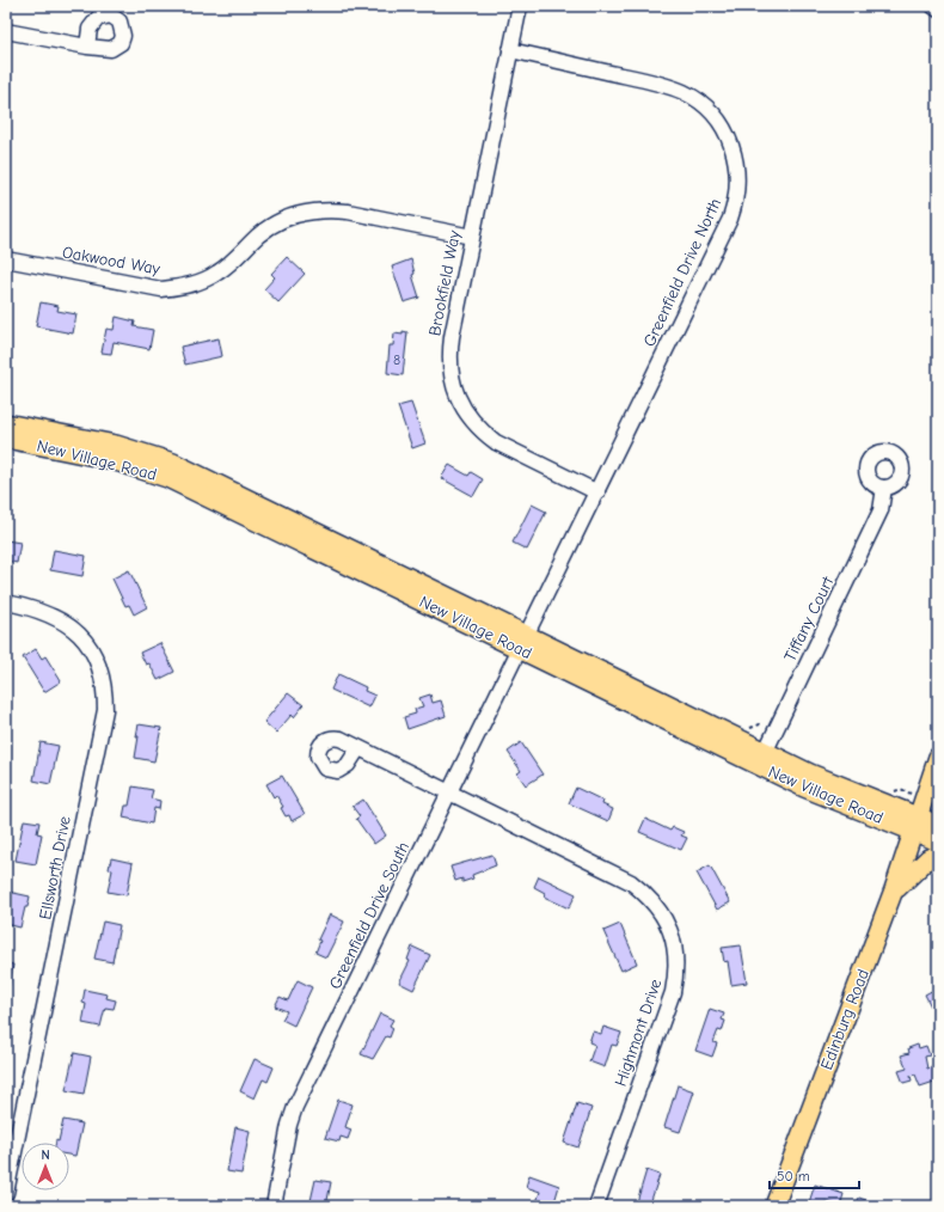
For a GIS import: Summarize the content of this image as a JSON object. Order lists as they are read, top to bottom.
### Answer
{
  "streets": {
    "main road": ["New Village Road", "Edinburg Road"],
    "street": [
      "Oakwood Way",
      "Greenfield Drive North",
      "Brookfield Way",
      "Tiffany Court",
      "Ellsworth Drive",
      "Greenfield Drive South",
      "Highmont Drive"
    ]
  },
  "crossings": [
    ["Oakwood Way", "Brookfield Way"],
    ["Greenfield Drive North", "Brookfield Way"],
    ["Greenfield Drive North", "New Village Road"],
    ["Greenfield Drive North", "Greenfield Drive South"],
    ["New Village Road", "Tiffany Court"],
    ["New Village Road", "Greenfield Drive South"],
    ["New Village Road", "Edinburg Road"],
    ["Greenfield Drive South", "Highmont Drive"]
  ],
  "house_numbers": ["8"],
  "scale_bar": "50 m",
  "north": "top"
}
